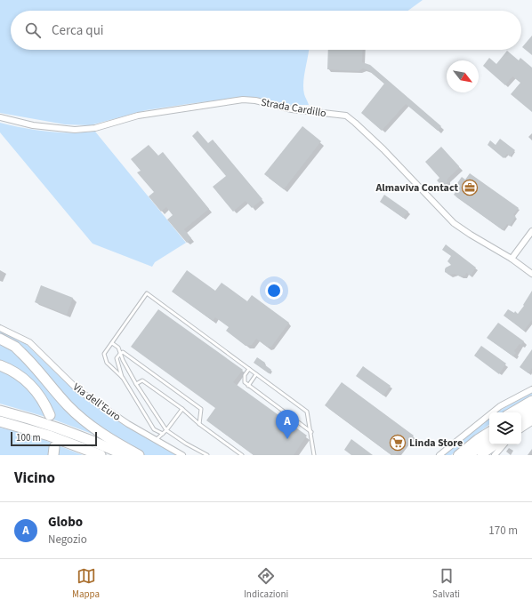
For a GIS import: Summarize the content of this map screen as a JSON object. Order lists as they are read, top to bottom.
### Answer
{
  "streets": {
    "street": ["Strada Cardillo", "Via dell'Euro"]
  },
  "places": {
    "office": ["Almaviva Contact"],
    "supermarket": ["Linda Store"]
  },
  "scale_bar": "100 m",
  "north": "bottom right",
  "page": {
    "search": "Cerca qui",
    "pins": "A",
    "scale": "100 m",
    "heading": "Vicino",
    "list": [
      {
        "mark": "A",
        "name": "Globo",
        "note": "Negozio",
        "value": "170 m"
      }
    ],
    "nav": ["Mappa", "Indicazioni", "Salvati"]
  }
}
